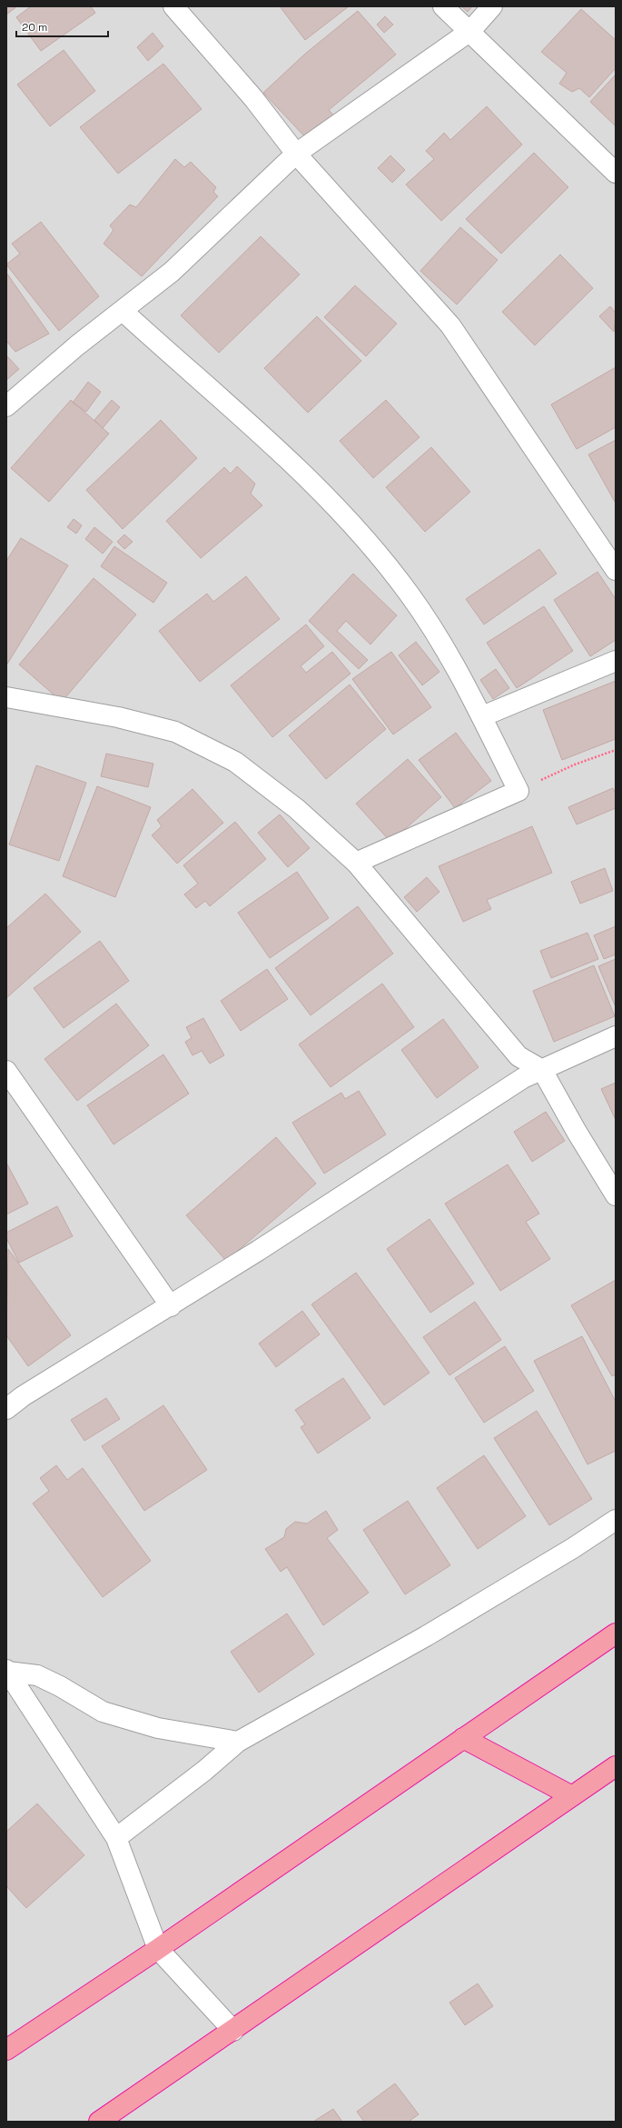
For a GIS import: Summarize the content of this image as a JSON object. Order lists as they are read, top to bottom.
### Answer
{
  "scale_bar": "20 m"
}
